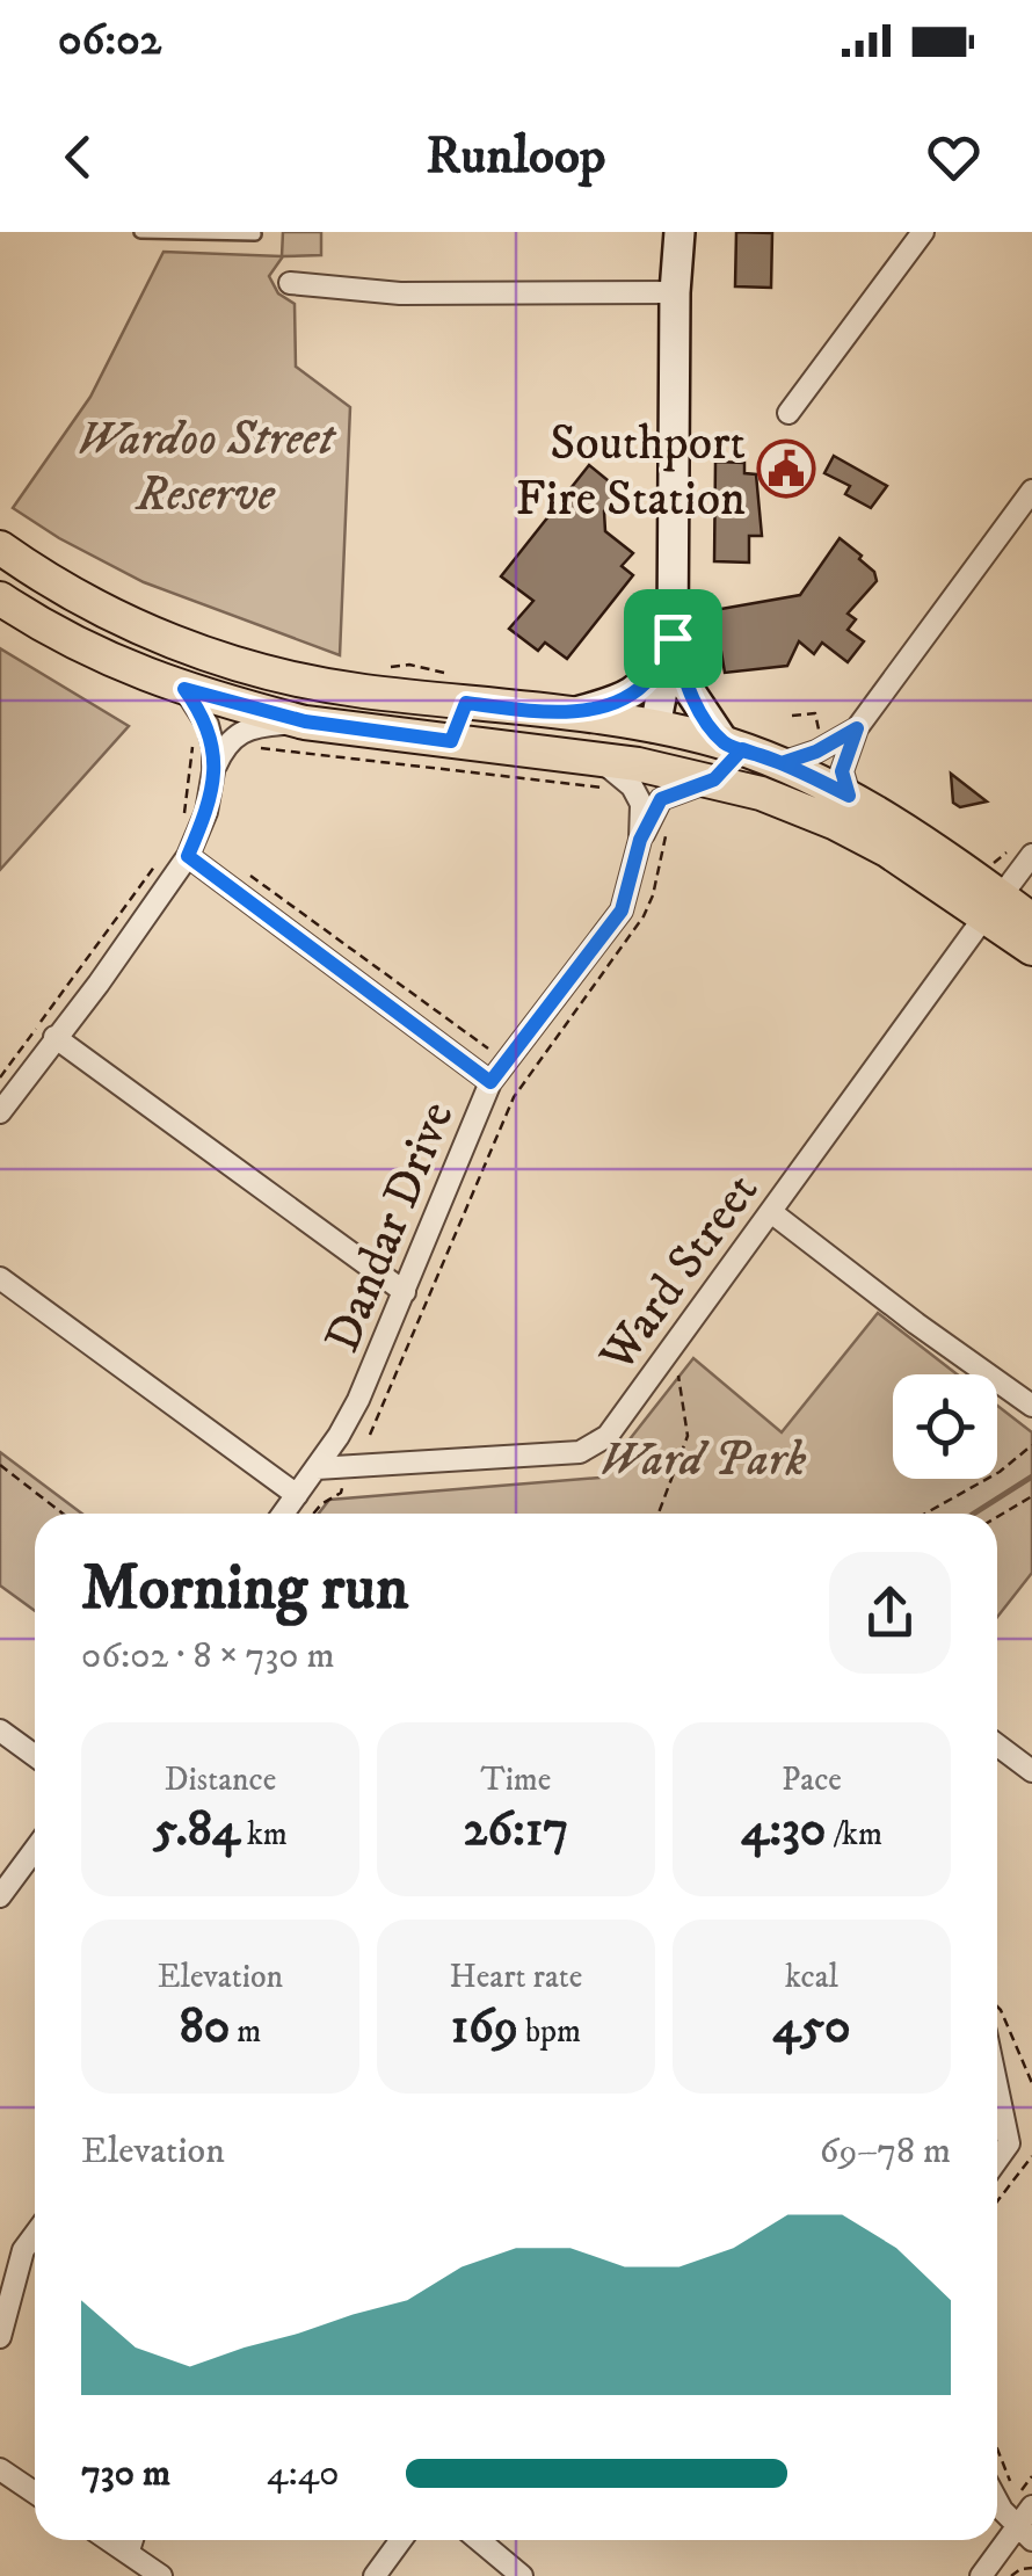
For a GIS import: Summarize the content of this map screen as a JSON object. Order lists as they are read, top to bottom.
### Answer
{
  "streets": {
    "street": ["Dandar Drive", "Ward Street"]
  },
  "crossings": [
    ["Dandar Drive", "Ward Street"]
  ],
  "parks": ["Wardoo Street Reserve", "Ward Park"],
  "places": {
    "public building": ["Southport Fire Station"]
  },
  "page": {
    "status": "06:02",
    "header": "Runloop",
    "heading": ["Morning run", "06:02 · 8 × 730 m"],
    "stats": [
      ["Distance", "5.84 km"],
      ["Time", "26:17"],
      ["Pace", "4:30 /km"],
      ["Elevation", "80 m"],
      ["Heart rate", "169 bpm"],
      ["kcal", "450"]
    ],
    "chart": ["Elevation", "69–78 m"],
    "list": [
      {
        "name": "730 m",
        "note": "4:40"
      }
    ]
  }
}
